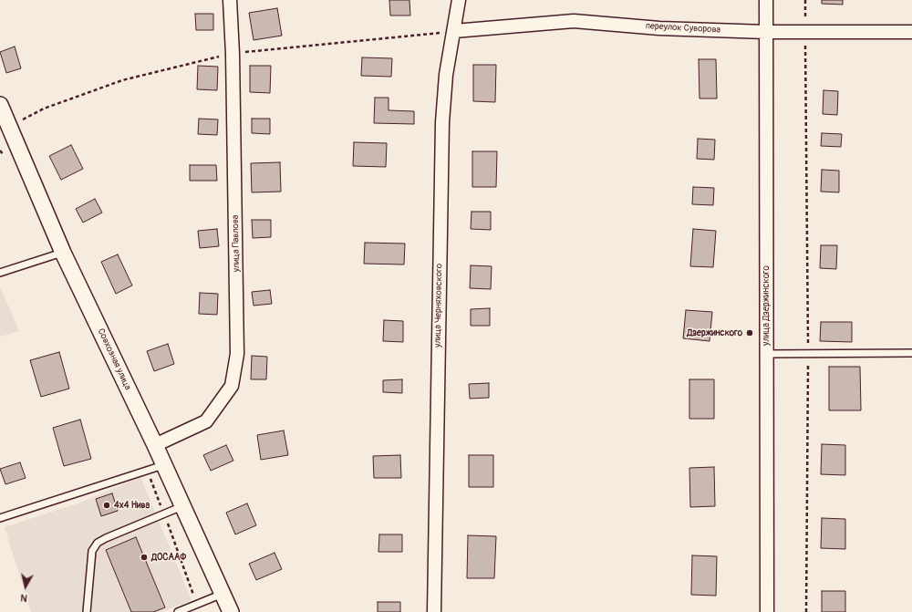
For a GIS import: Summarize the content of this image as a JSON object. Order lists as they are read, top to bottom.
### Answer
{
  "streets": {
    "street": [
      "переулок Суворова",
      "улица Павлова",
      "улица Черняховского",
      "улица Дзержинского",
      "Совхозная улица"
    ]
  },
  "crossings": [
    ["переулок Суворова", "улица Черняховского"],
    ["переулок Суворова", "улица Дзержинского"],
    ["улица Павлова", "Совхозная улица"]
  ],
  "places": ["Дзержинского", "4x4 Нива", "ДОСААФ"],
  "north": "bottom"
}
